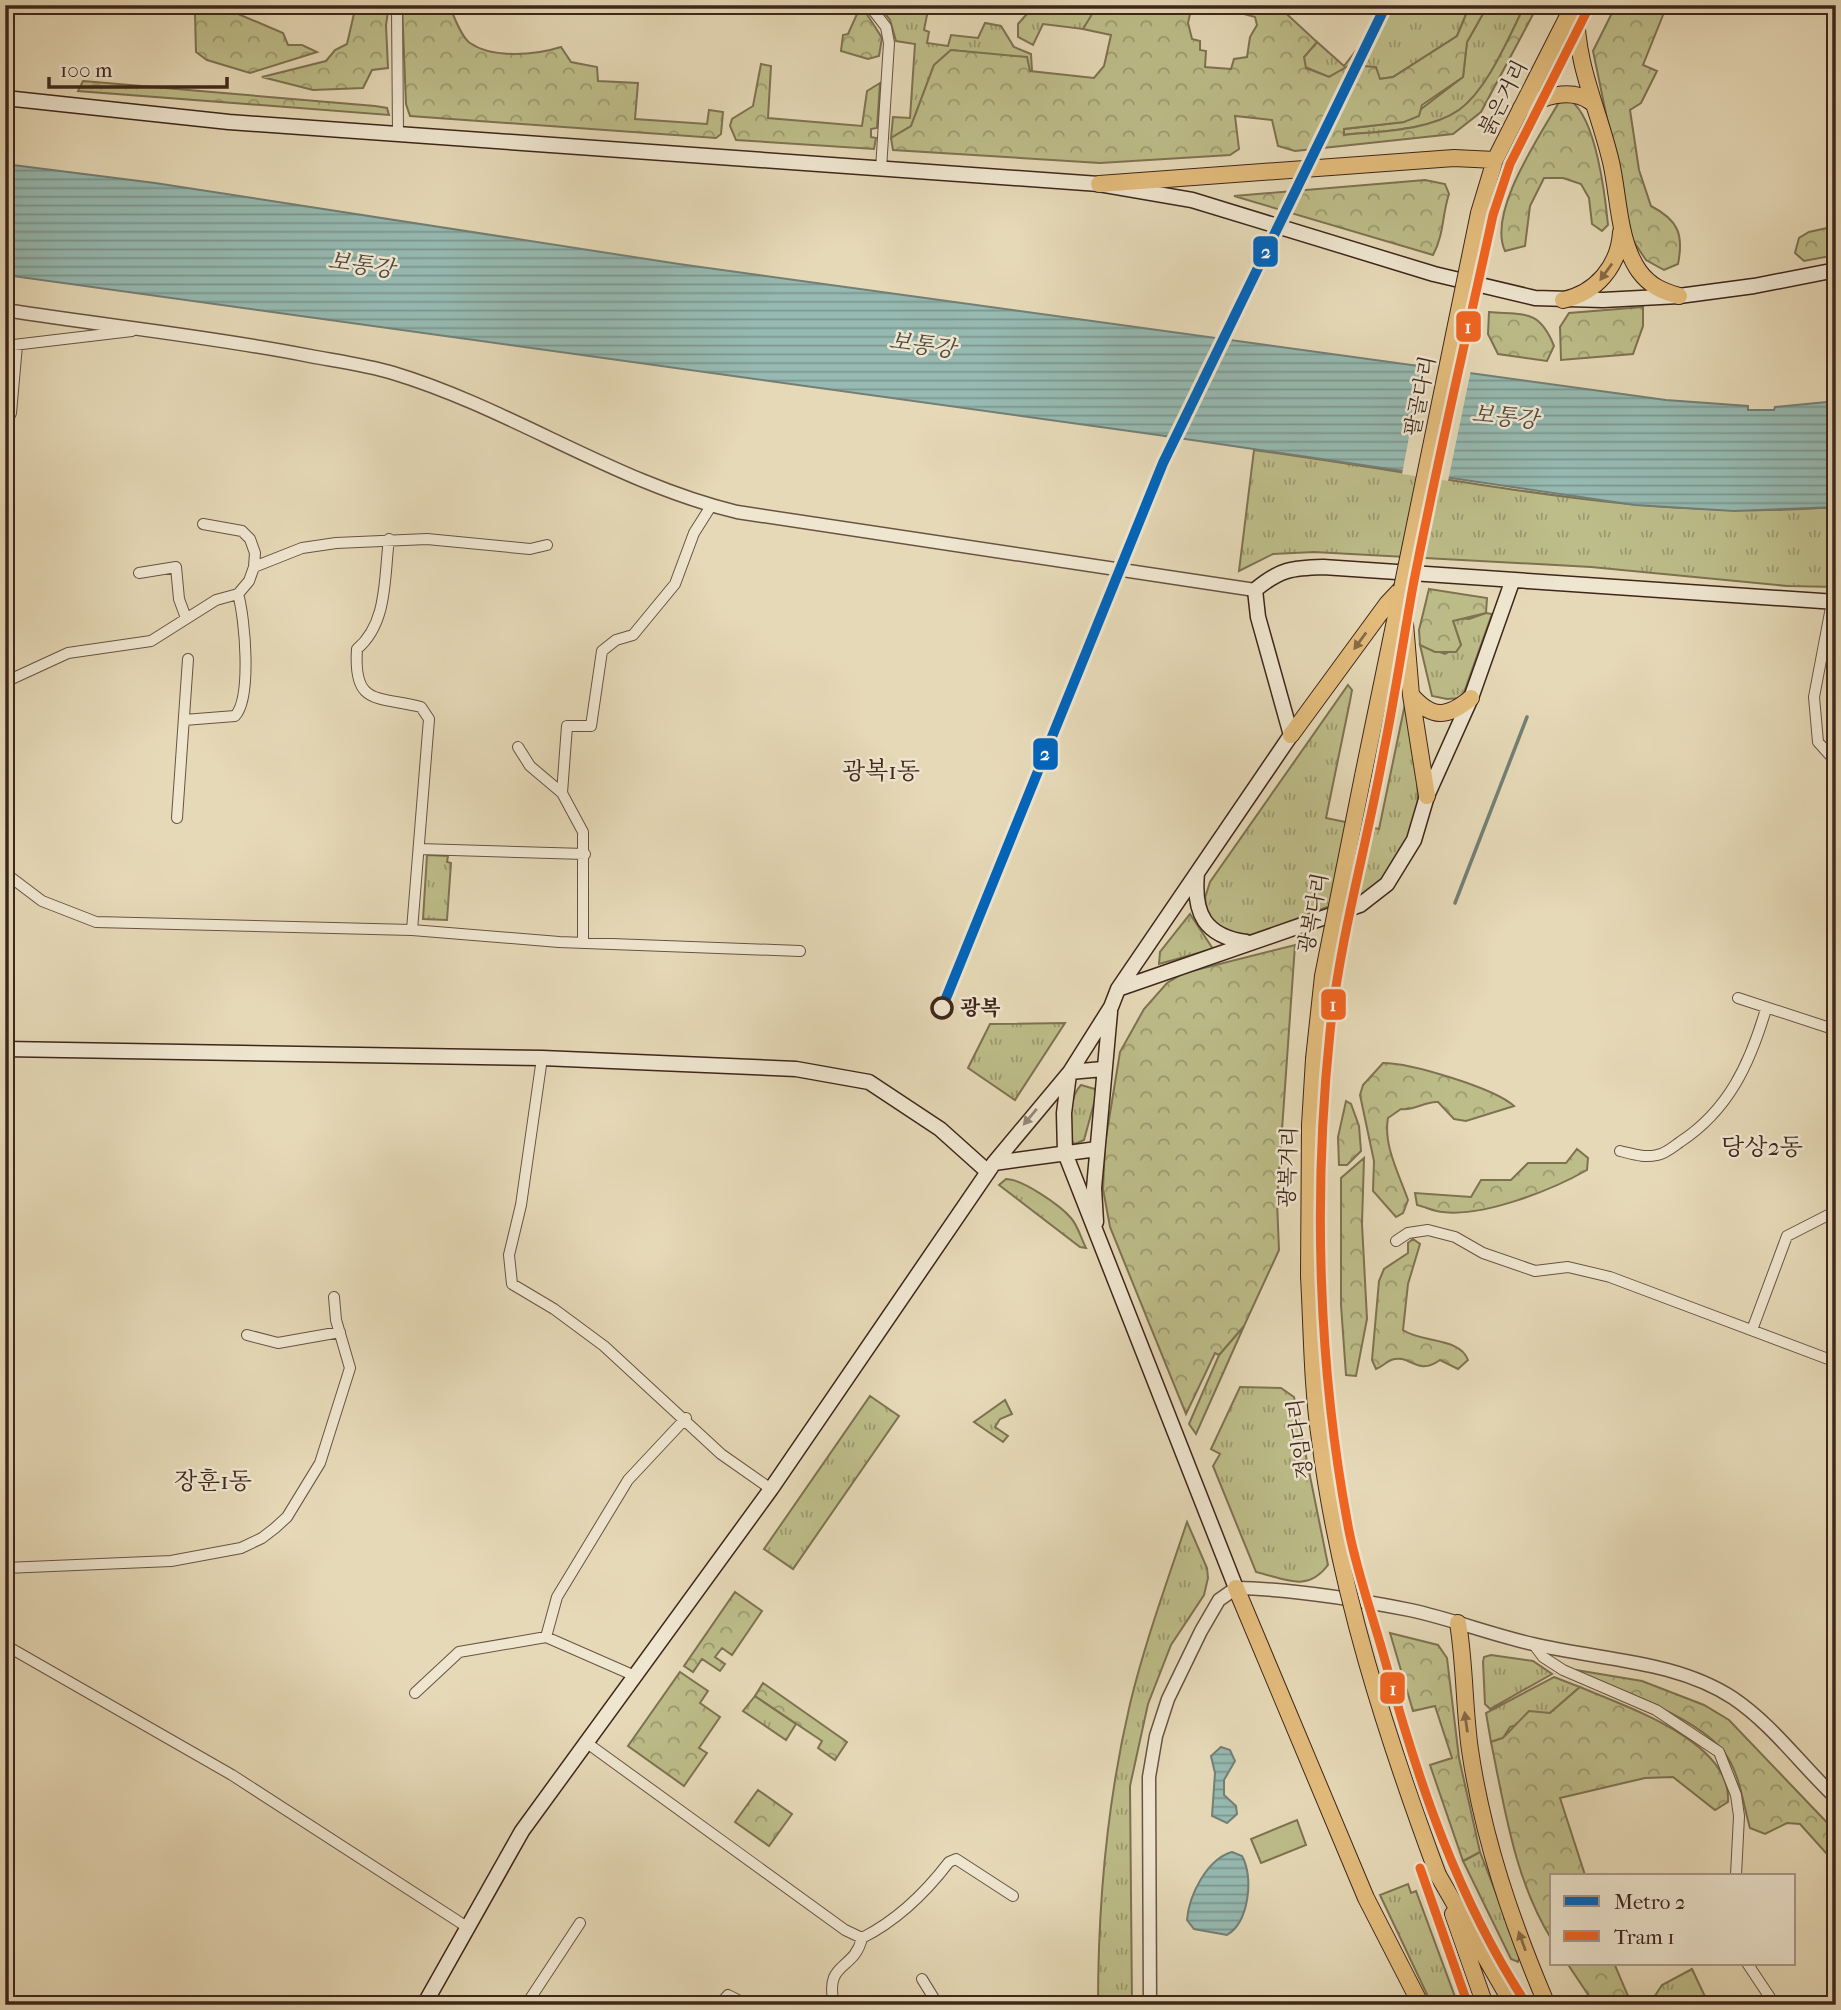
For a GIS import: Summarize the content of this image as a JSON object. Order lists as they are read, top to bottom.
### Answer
{
  "streets": {
    "highway": [
      "붉은거리",
      "팔골다리",
      "광복다리",
      "광복거리",
      "정임다리"
    ]
  },
  "crossings": [
    ["붉은거리", "팔골다리"],
    ["팔골다리", "광복다리"],
    ["광복다리", "광복거리"],
    ["광복거리", "정임다리"]
  ],
  "districts": ["광복1동", "당상2동", "장훈1동"],
  "water": ["보통강"],
  "places": ["광복"],
  "lines": ["metro line 2", "tram line 1"],
  "legend": ["Metro 2", "Tram 1"],
  "scale_bar": "100 m"
}
